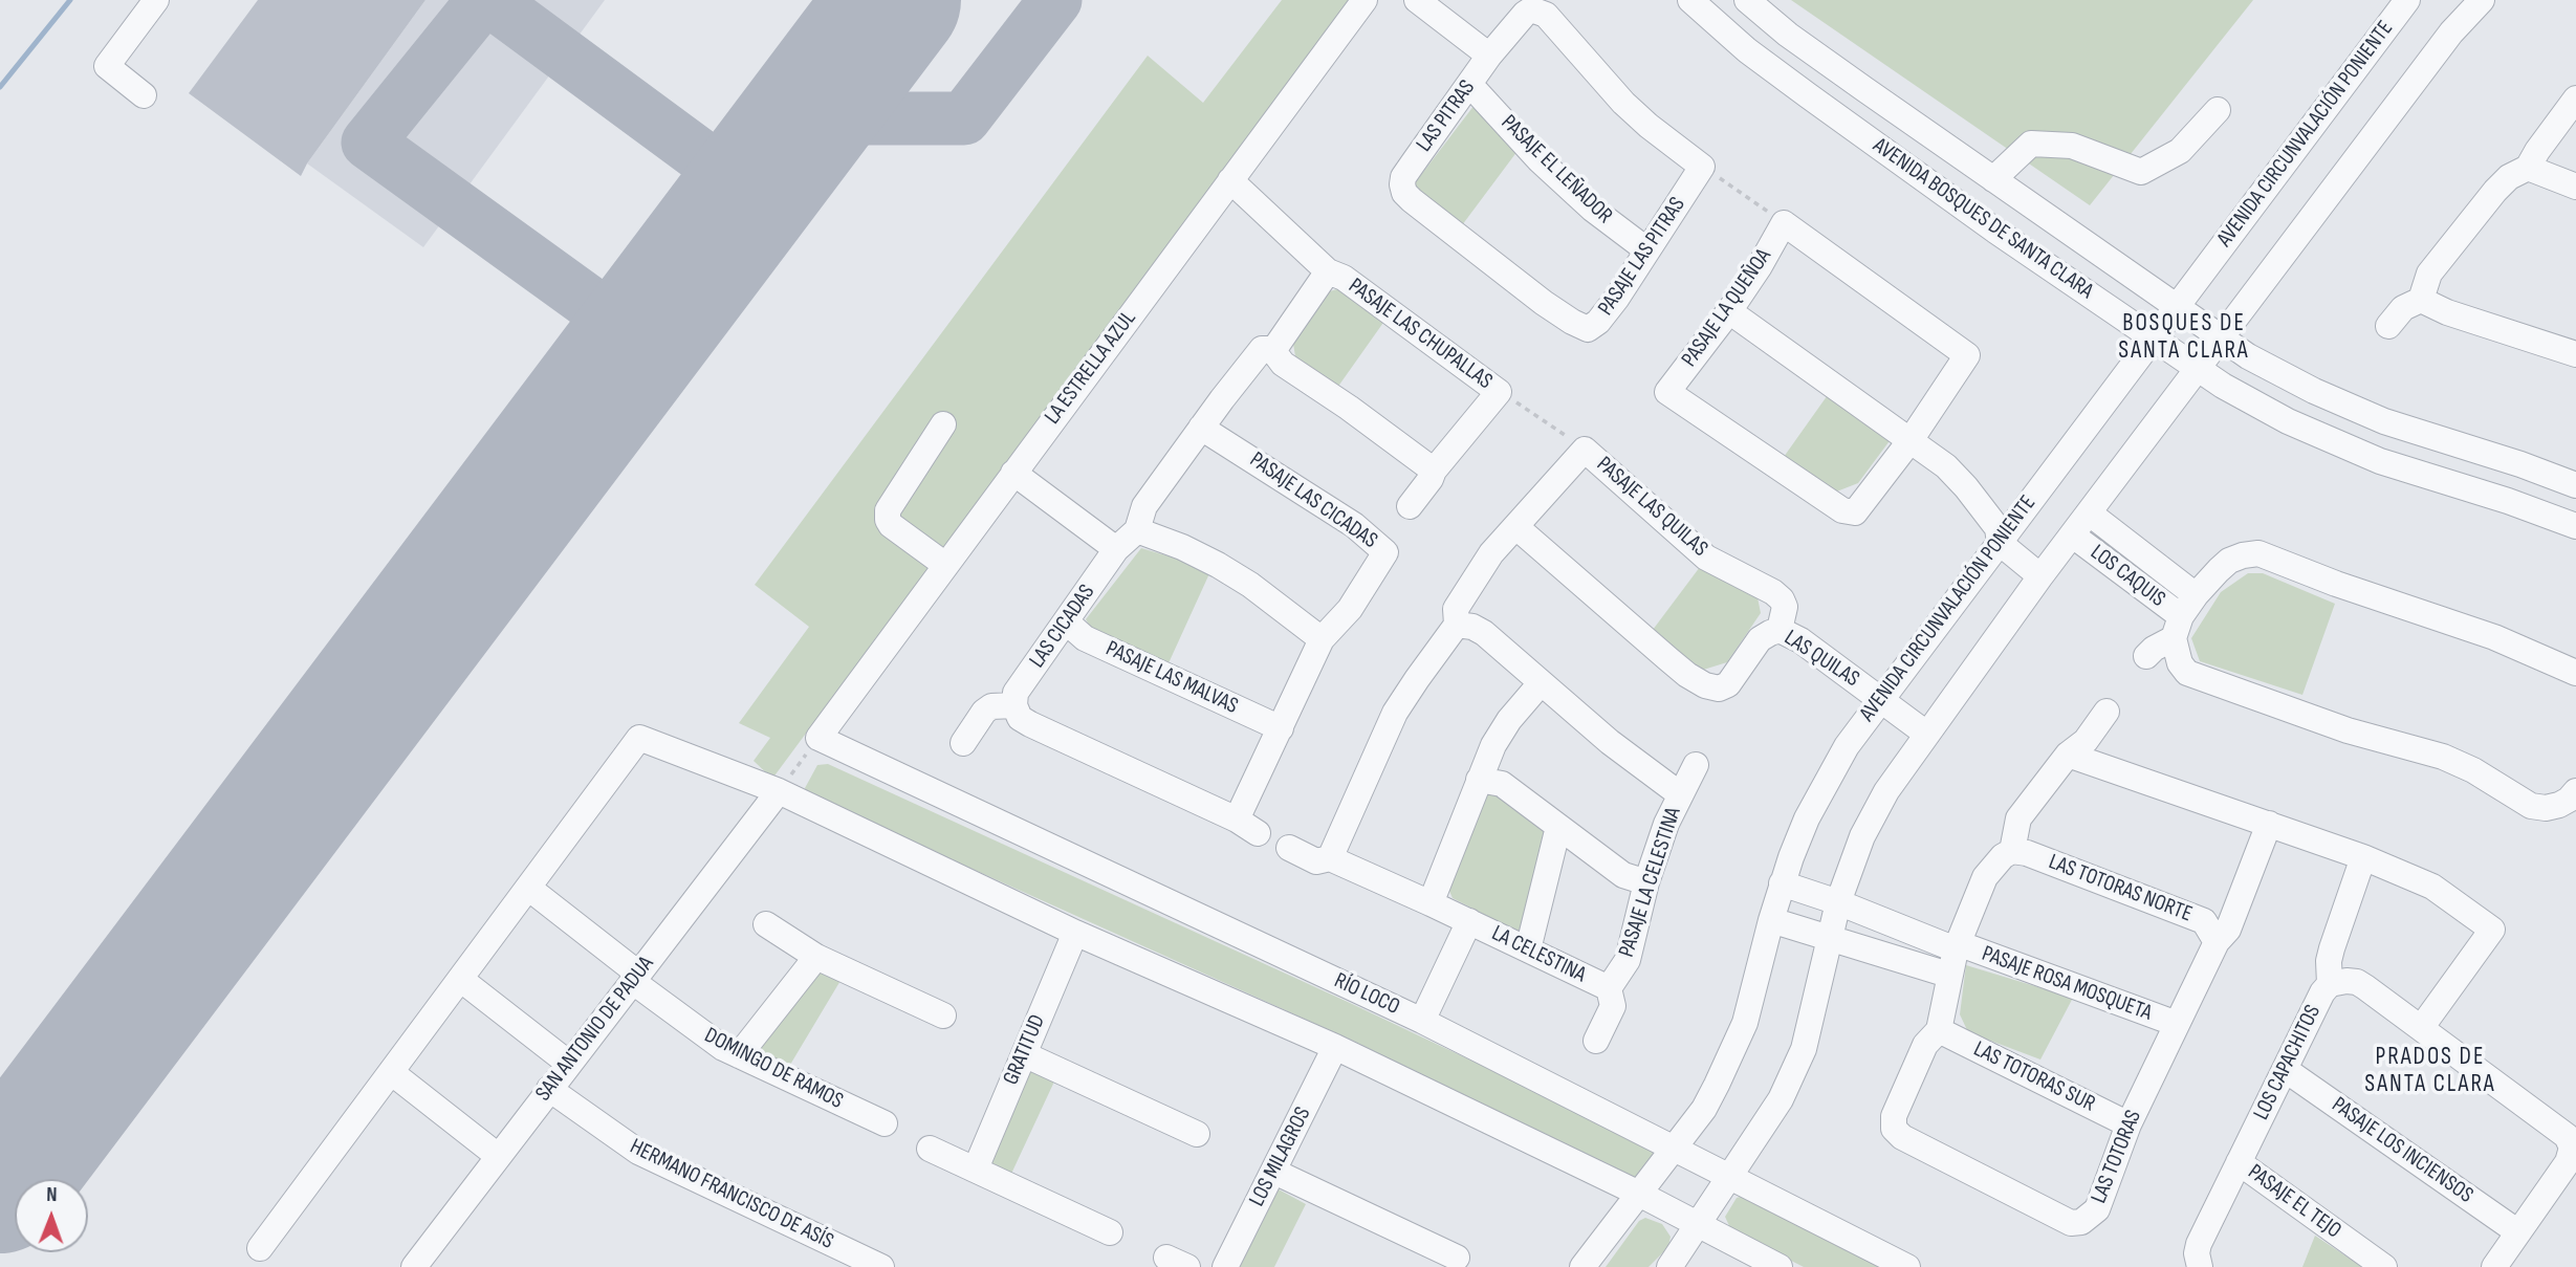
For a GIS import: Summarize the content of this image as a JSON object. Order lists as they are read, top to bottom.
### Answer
{
  "streets": {
    "street": [
      "LAS PITRAS",
      "AVENIDA CIRCUNVALACIÓN PONIENTE",
      "PASAJE EL LEÑADOR",
      "AVENIDA BOSQUES DE SANTA CLARA",
      "PASAJE LAS PITRAS",
      "PASAJE LA QUEÑOA",
      "PASAJE LAS CHUPALLAS",
      "LA ESTRELLA AZUL",
      "PASAJE LAS CICADAS",
      "PASAJE LAS QUILAS",
      "LOS CAQUIS",
      "LAS CICADAS",
      "LAS QUILAS",
      "PASAJE LAS MALVAS",
      "PASAJE LA CELESTINA",
      "LAS TOTORAS NORTE",
      "LA CELESTINA",
      "PASAJE ROSA MOSQUETA",
      "RÍO LOCO",
      "SAN ANTONIO DE PADUA",
      "GRATITUD",
      "LOS CAPACHITOS",
      "DOMINGO DE RAMOS",
      "LAS TOTORAS SUR",
      "PASAJE LOS INCIENSOS",
      "LOS MILAGROS",
      "LAS TOTORAS",
      "HERMANO FRANCISCO DE ASÍS",
      "PASAJE EL TEJO"
    ]
  },
  "crossings": [
    ["LAS PITRAS", "PASAJE EL LEÑADOR"],
    ["LAS PITRAS", "PASAJE LAS PITRAS"],
    ["AVENIDA CIRCUNVALACIÓN PONIENTE", "AVENIDA BOSQUES DE SANTA CLARA"],
    ["AVENIDA CIRCUNVALACIÓN PONIENTE", "LAS QUILAS"],
    ["AVENIDA CIRCUNVALACIÓN PONIENTE", "RÍO LOCO"],
    ["PASAJE EL LEÑADOR", "PASAJE LAS PITRAS"],
    ["PASAJE LAS CHUPALLAS", "LA ESTRELLA AZUL"],
    ["LA ESTRELLA AZUL", "RÍO LOCO"],
    ["PASAJE LAS CICADAS", "LAS CICADAS"],
    ["PASAJE LAS CICADAS", "PASAJE LAS MALVAS"],
    ["PASAJE LAS QUILAS", "LAS QUILAS"],
    ["LAS CICADAS", "PASAJE LAS MALVAS"],
    ["PASAJE LA CELESTINA", "LA CELESTINA"],
    ["LAS TOTORAS NORTE", "LAS TOTORAS"],
    ["LA CELESTINA", "RÍO LOCO"],
    ["PASAJE ROSA MOSQUETA", "LAS TOTORAS"],
    ["SAN ANTONIO DE PADUA", "DOMINGO DE RAMOS"],
    ["SAN ANTONIO DE PADUA", "HERMANO FRANCISCO DE ASÍS"],
    ["LOS CAPACHITOS", "PASAJE LOS INCIENSOS"],
    ["LOS CAPACHITOS", "PASAJE EL TEJO"],
    ["LAS TOTORAS SUR", "LAS TOTORAS"]
  ],
  "districts": ["BOSQUES DE SANTA CLARA", "PRADOS DE SANTA CLARA"],
  "north": "top"
}
